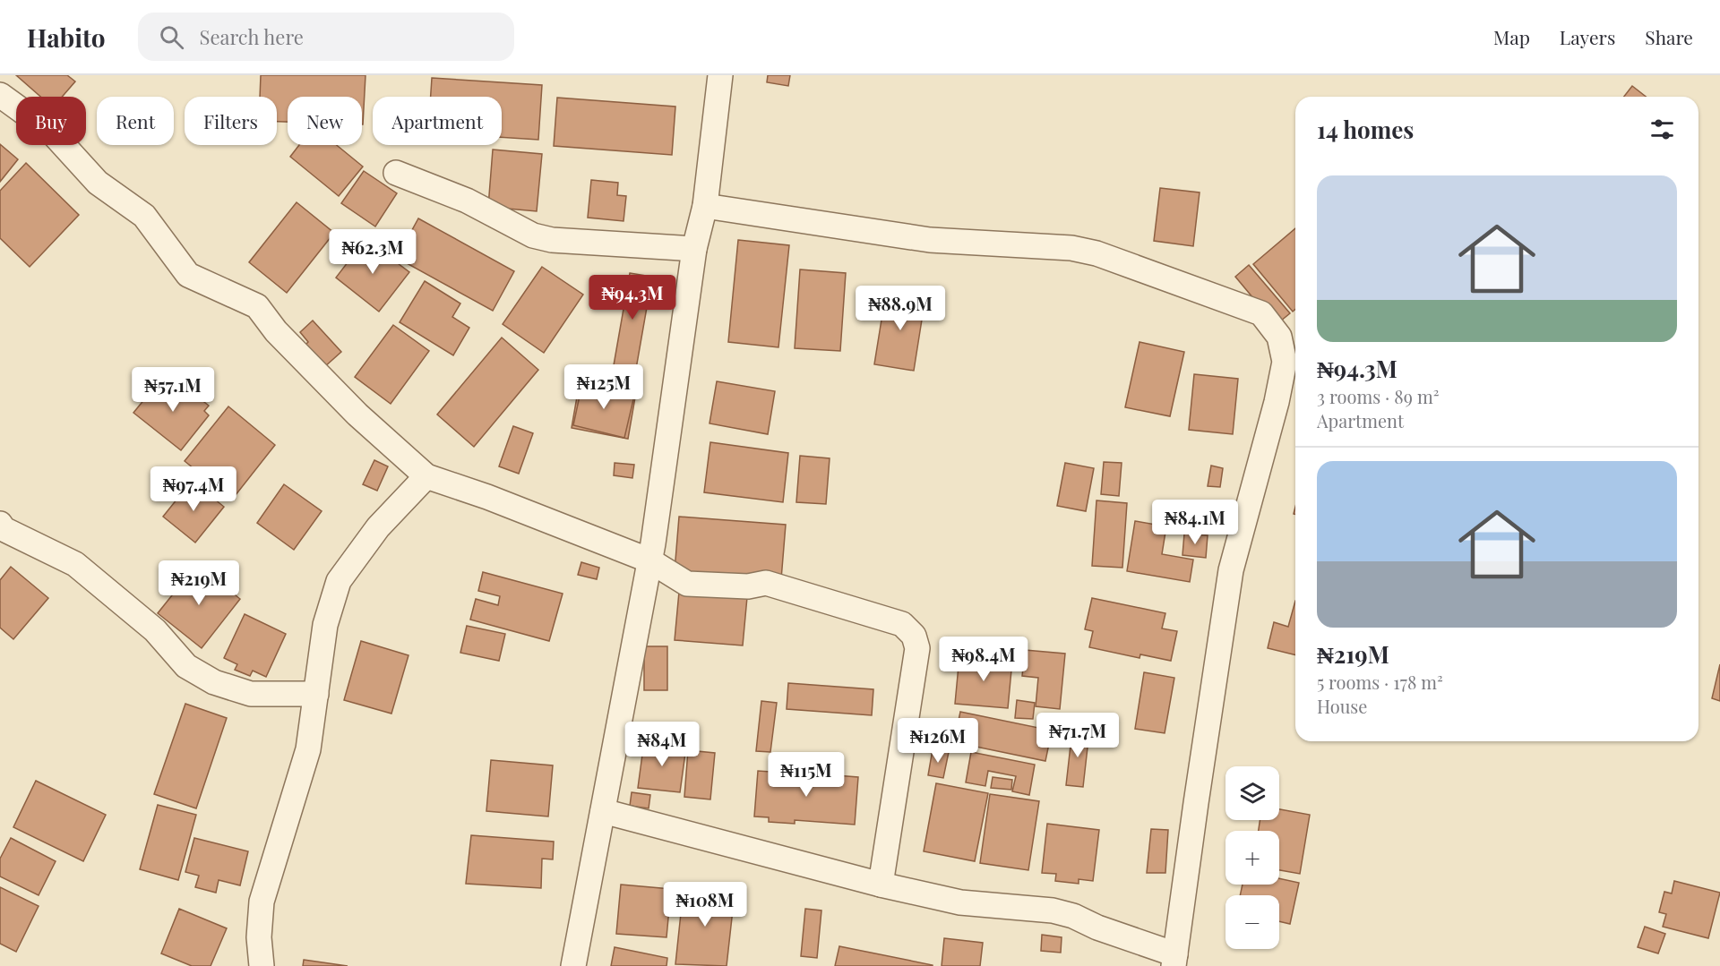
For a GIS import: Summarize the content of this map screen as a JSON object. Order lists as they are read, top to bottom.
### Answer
{
  "page": {
    "header": "Habito",
    "search": "Search here",
    "nav": ["Map", "Layers", "Share"],
    "chip": [
      "Buy",
      "Rent",
      "Filters",
      "New",
      "Apartment"
    ],
    "heading": "14 homes",
    "list": [
      {
        "name": "₦94.3M",
        "note": "3 rooms · 89 m² · Apartment"
      },
      {
        "name": "₦219M",
        "note": "5 rooms · 178 m² · House"
      }
    ],
    "price": [
      "₦62.3M",
      "₦94.3M",
      "₦88.9M",
      "₦125M",
      "₦57.1M",
      "₦97.4M",
      "₦84.1M",
      "₦219M",
      "₦98.4M",
      "₦71.7M",
      "₦126M",
      "₦84M",
      "₦115M",
      "₦108M"
    ],
    "map_buttons": ["+", "−"]
  }
}
